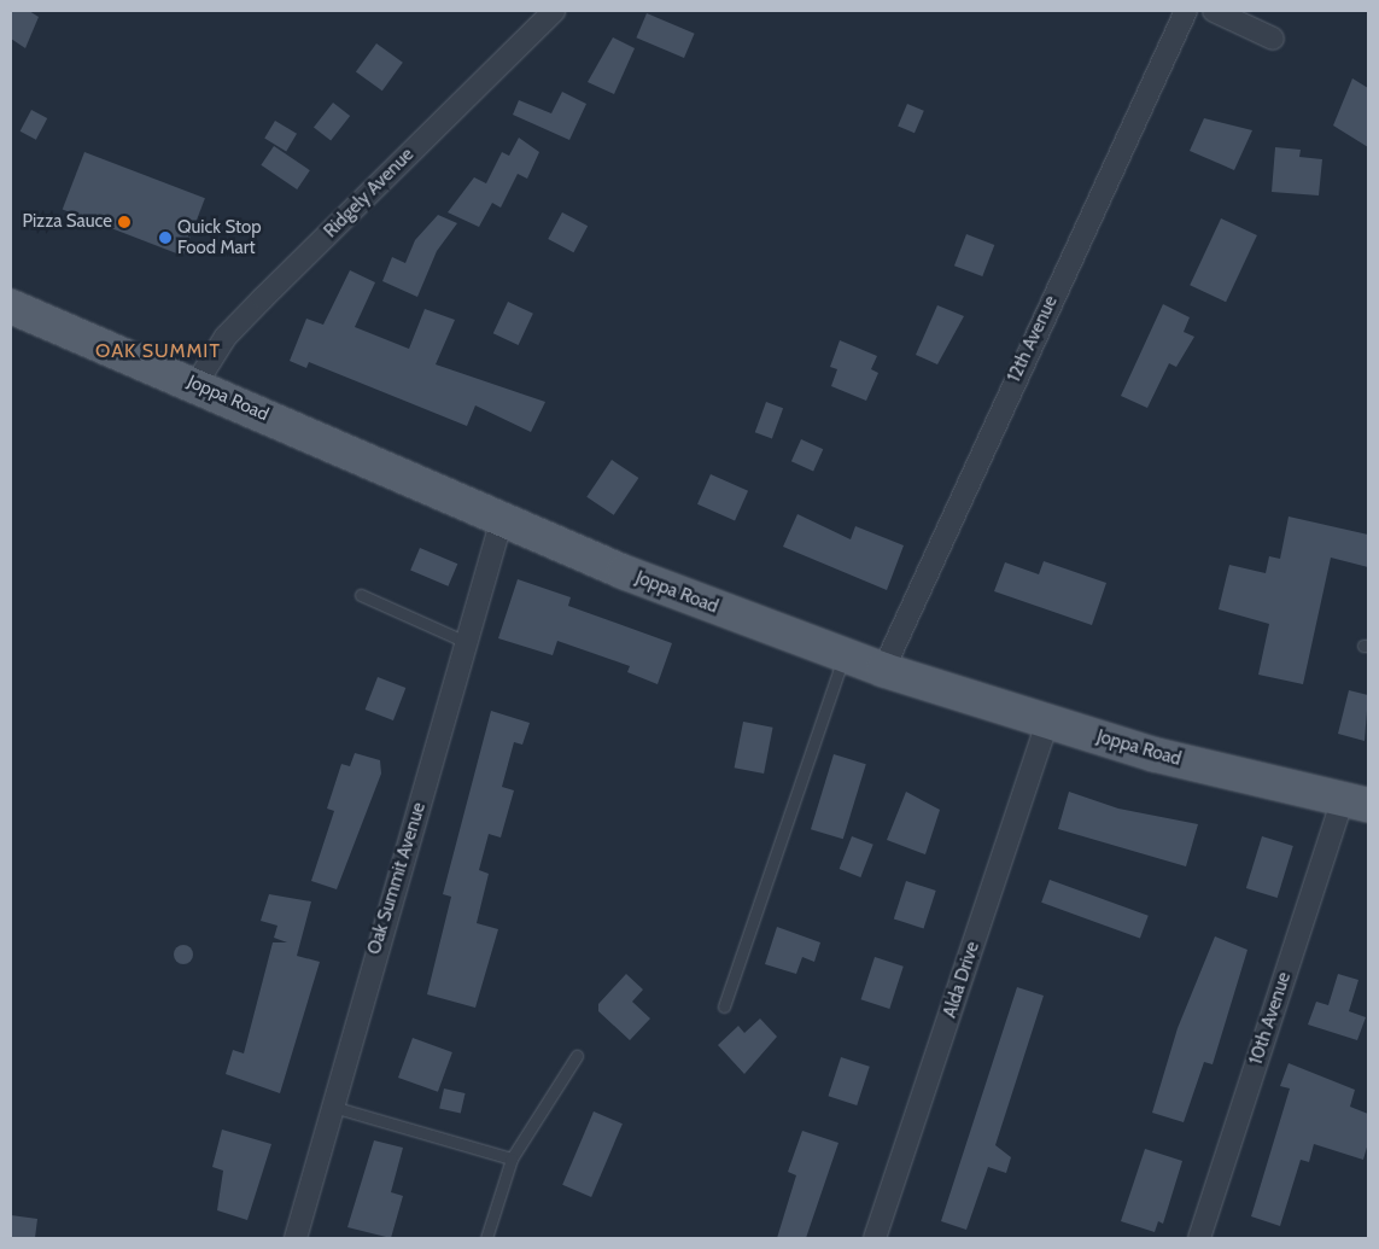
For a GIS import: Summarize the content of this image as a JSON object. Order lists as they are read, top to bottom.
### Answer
{
  "streets": {
    "main road": ["Joppa Road"],
    "street": [
      "Ridgely Avenue",
      "12th Avenue",
      "Oak Summit Avenue",
      "Alda Drive",
      "10th Avenue"
    ]
  },
  "crossings": [
    ["Ridgely Avenue", "Joppa Road"],
    ["12th Avenue", "Joppa Road"],
    ["Joppa Road", "Oak Summit Avenue"],
    ["Joppa Road", "Alda Drive"],
    ["Joppa Road", "10th Avenue"]
  ],
  "districts": ["OAK SUMMIT"],
  "places": ["Pizza Sauce", "Quick Stop Food Mart"]
}
